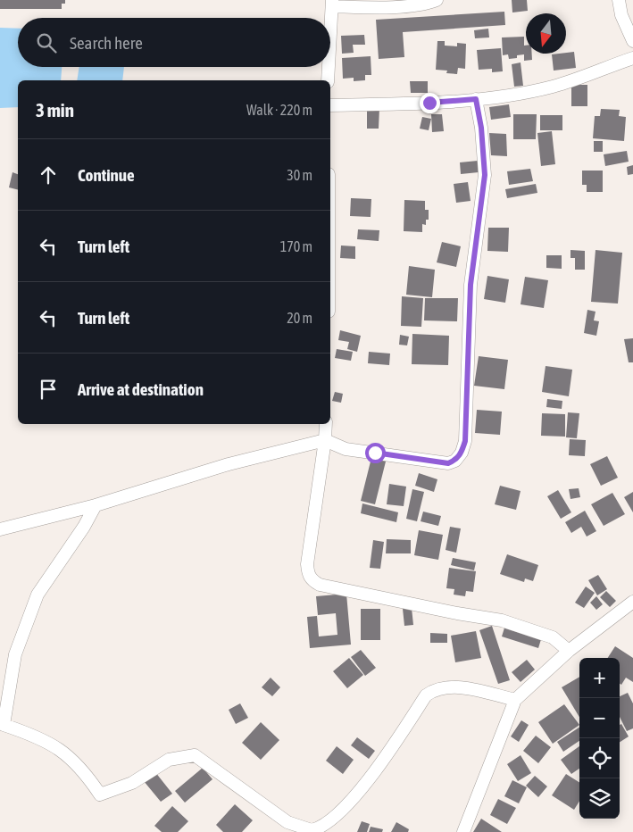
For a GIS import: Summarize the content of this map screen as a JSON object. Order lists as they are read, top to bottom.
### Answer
{
  "north": "bottom",
  "page": {
    "search": "Search here",
    "heading": ["3 min", "Walk · 220 m"],
    "list": [
      ["Continue", "30 m"],
      ["Turn left", "170 m"],
      ["Turn left", "20 m"],
      "Arrive at destination"
    ],
    "map_buttons": ["+", "−"]
  }
}
